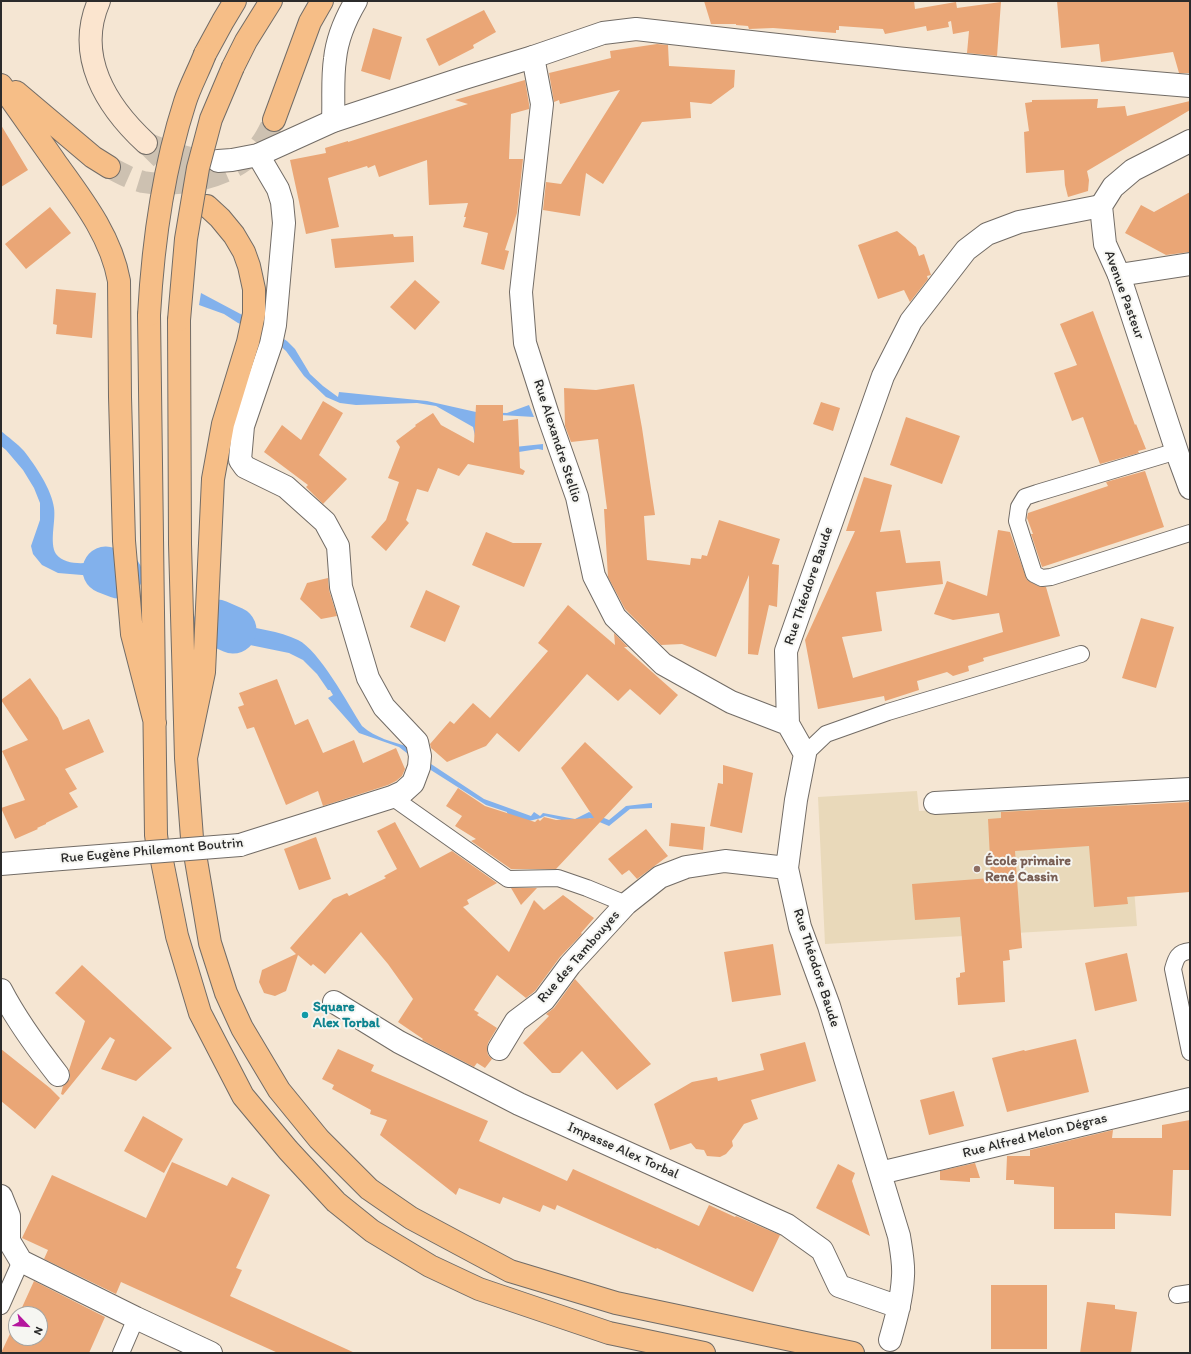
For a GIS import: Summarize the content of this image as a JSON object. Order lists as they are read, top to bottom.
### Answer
{
  "streets": {
    "street": [
      "Avenue Pasteur",
      "Rue Alexandre Stellio",
      "Rue Théodore Baude",
      "Rue Eugène Philemont Boutrin",
      "Rue des Tambouyes",
      "Rue Alfred Melon Dégras",
      "Impasse Alex Torbal"
    ]
  },
  "crossings": [
    ["Avenue Pasteur", "Rue Théodore Baude"],
    ["Rue Alexandre Stellio", "Rue Théodore Baude"],
    ["Rue Théodore Baude", "Rue des Tambouyes"],
    ["Rue Théodore Baude", "Rue Alfred Melon Dégras"],
    ["Rue Théodore Baude", "Impasse Alex Torbal"]
  ],
  "places": ["École primaire René Cassin", "Square Alex Torbal"],
  "north": "bottom right"
}
